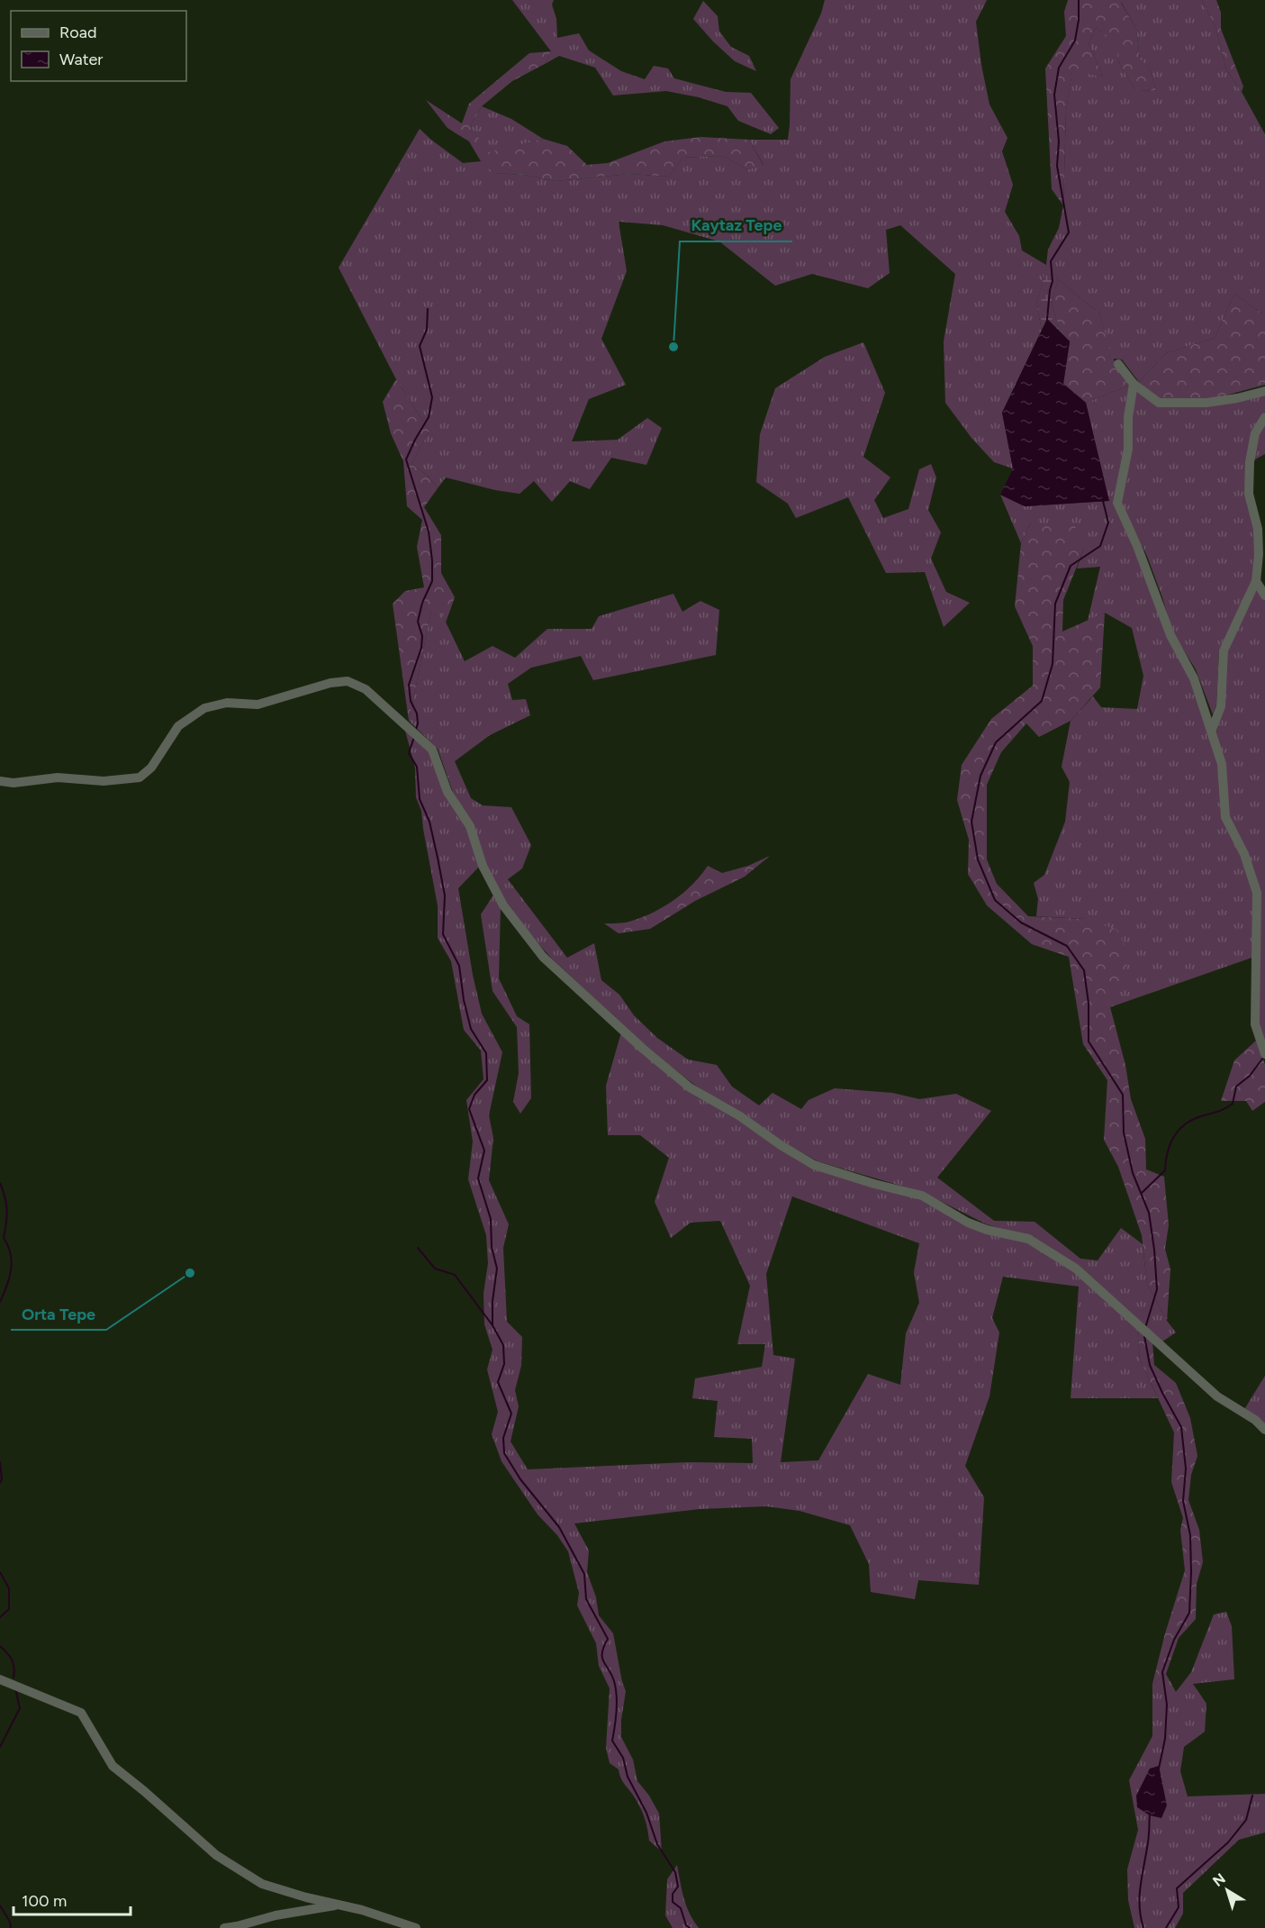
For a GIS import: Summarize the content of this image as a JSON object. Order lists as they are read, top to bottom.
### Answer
{
  "places": ["Kaytaz Tepe", "Orta Tepe"],
  "legend": ["Road", "Water"],
  "scale_bar": "100 m",
  "north": "top left"
}
